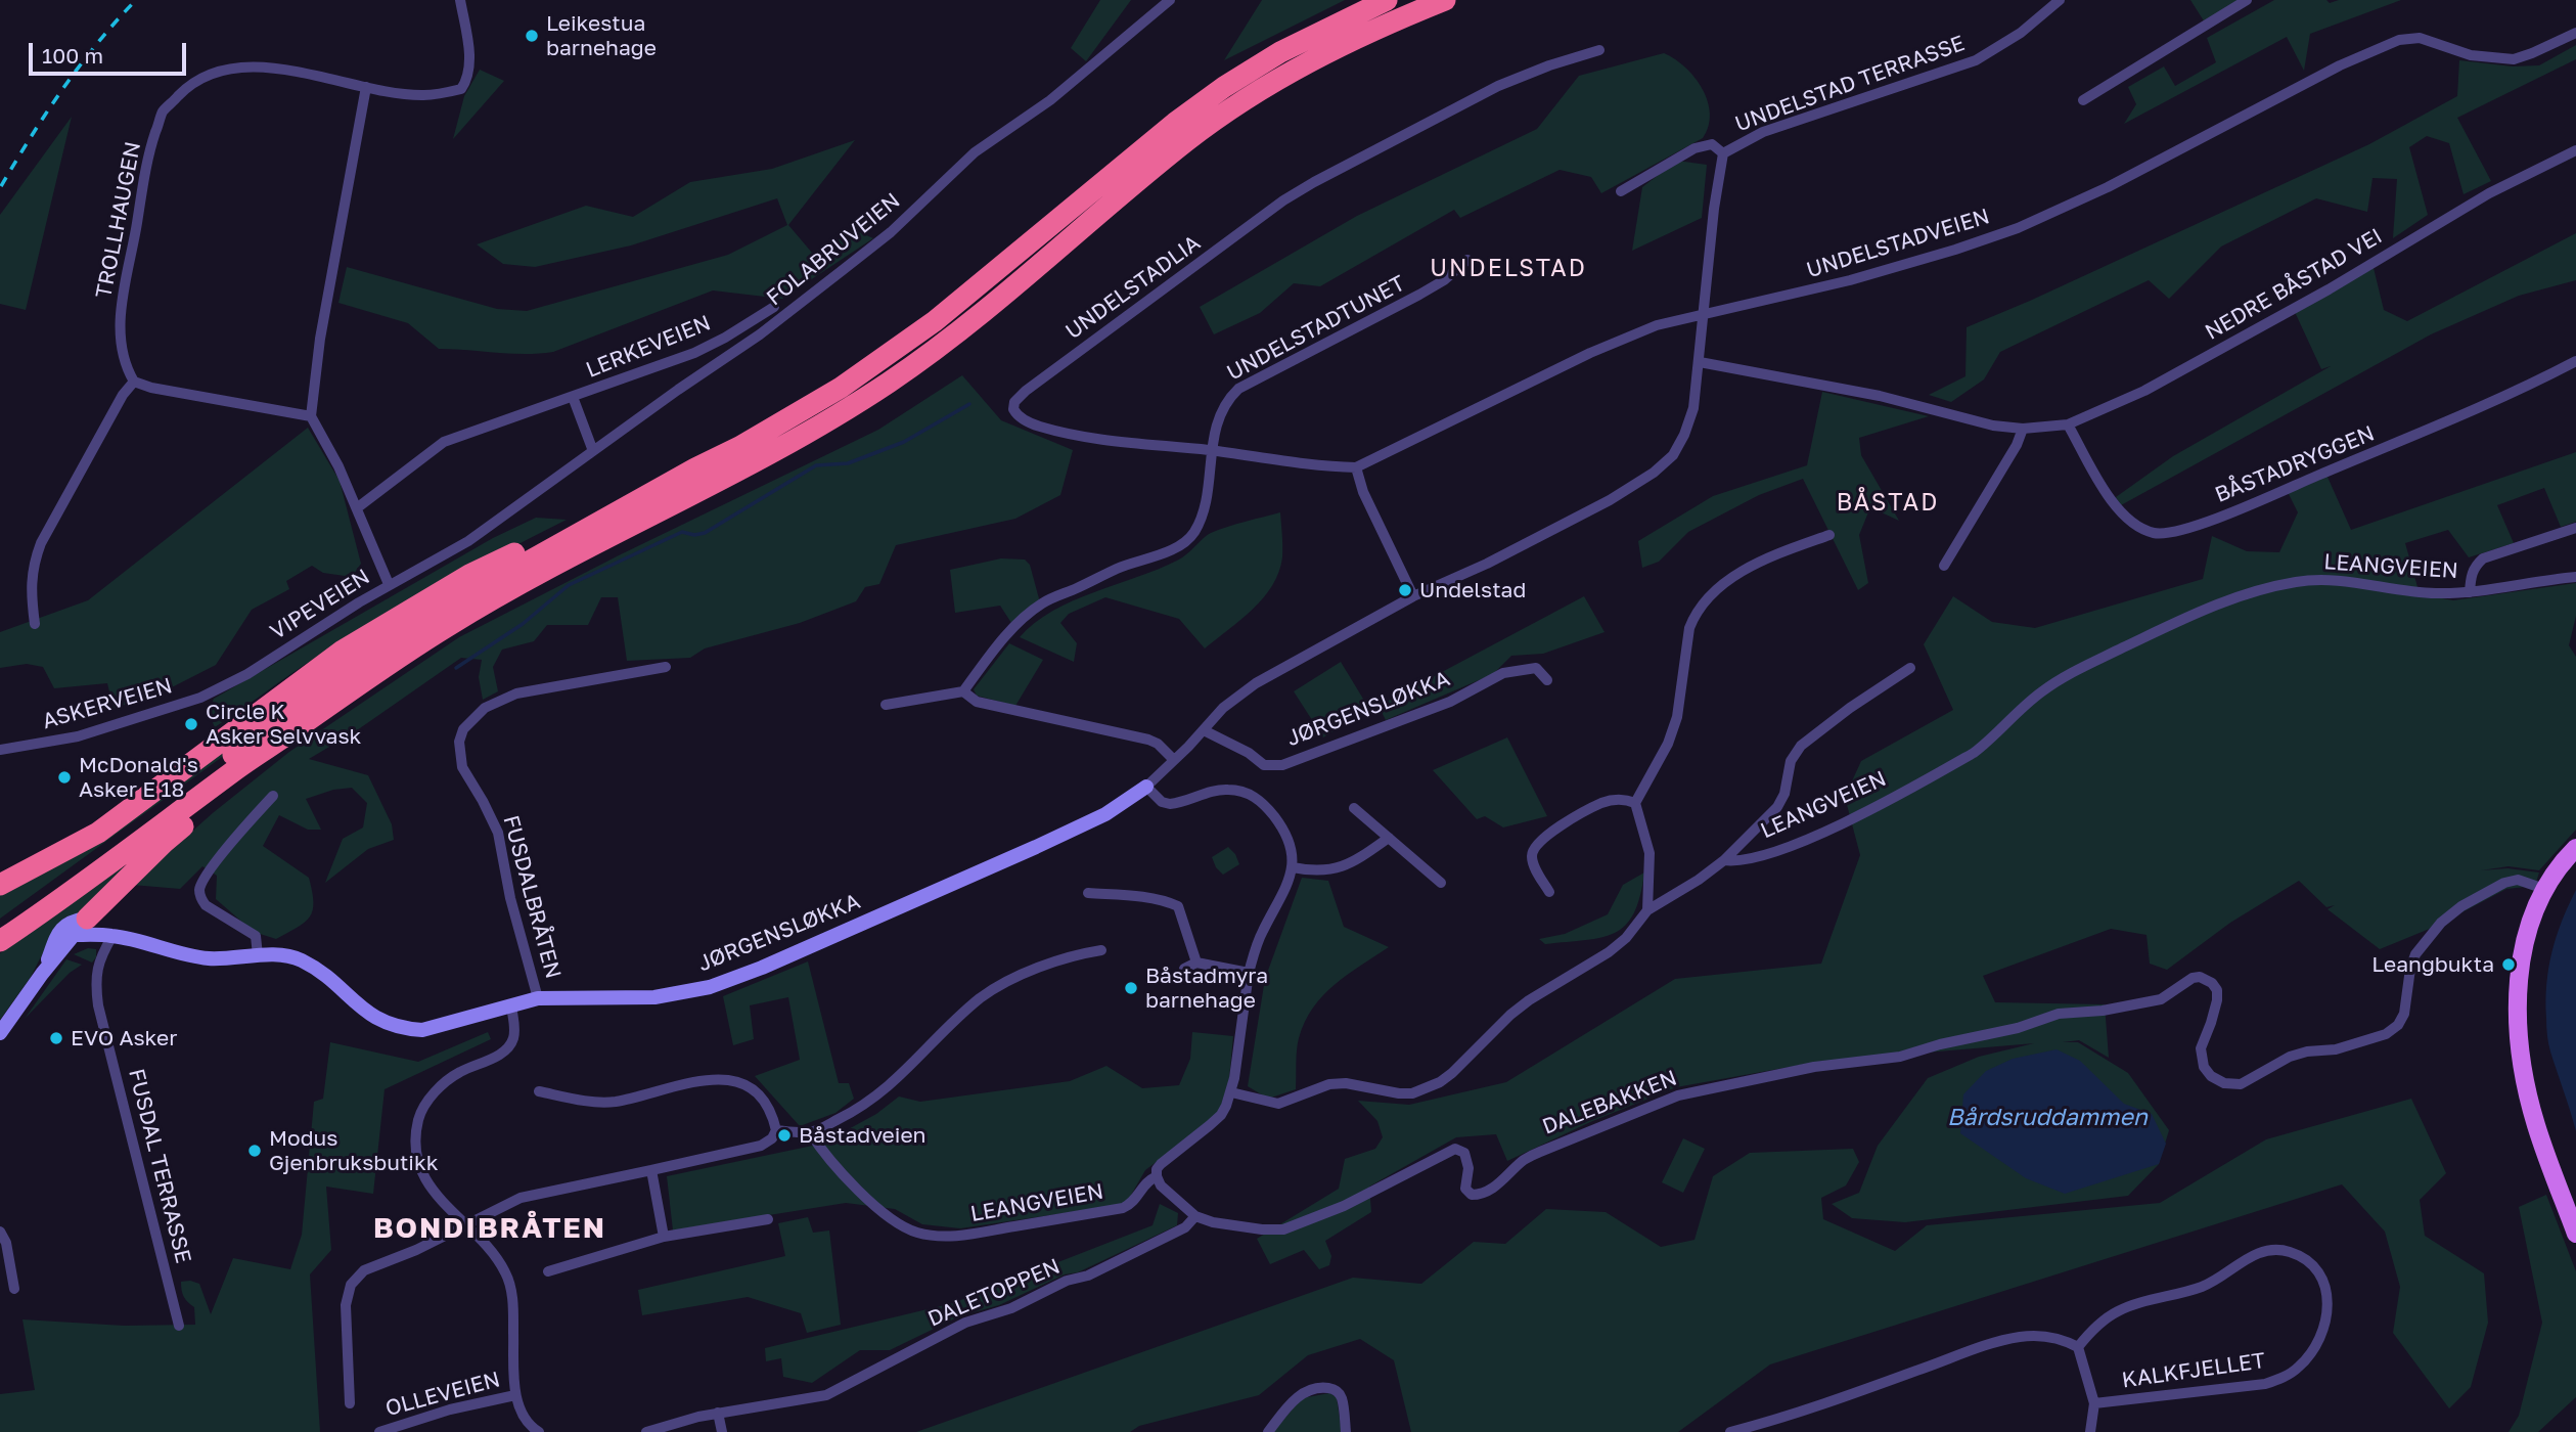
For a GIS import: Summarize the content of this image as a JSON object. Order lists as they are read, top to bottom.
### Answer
{
  "streets": {
    "street": [
      "UNDELSTAD TERRASSE",
      "TROLLHAUGEN",
      "UNDELSTADVEIEN",
      "FOLABRUVEIEN",
      "NEDRE BÅSTAD VEI",
      "UNDELSTADLIA",
      "UNDELSTADTUNET",
      "LERKEVEIEN",
      "BÅSTADRYGGEN",
      "LEANGVEIEN",
      "VIPEVEIEN",
      "ASKERVEIEN",
      "JØRGENSLØKKA",
      "FUSDALBRÅTEN",
      "DALEBAKKEN",
      "FUSDAL TERRASSE",
      "DALETOPPEN",
      "KALKFJELLET",
      "OLLEVEIEN"
    ]
  },
  "crossings": [
    ["UNDELSTAD TERRASSE", "UNDELSTADVEIEN"],
    ["UNDELSTAD TERRASSE", "NEDRE BÅSTAD VEI"],
    ["UNDELSTAD TERRASSE", "JØRGENSLØKKA"],
    ["UNDELSTADVEIEN", "UNDELSTADLIA"],
    ["FOLABRUVEIEN", "LERKEVEIEN"],
    ["FOLABRUVEIEN", "VIPEVEIEN"],
    ["NEDRE BÅSTAD VEI", "BÅSTADRYGGEN"],
    ["UNDELSTADLIA", "UNDELSTADTUNET"],
    ["LERKEVEIEN", "VIPEVEIEN"],
    ["VIPEVEIEN", "ASKERVEIEN"],
    ["JØRGENSLØKKA", "FUSDALBRÅTEN"],
    ["JØRGENSLØKKA", "FUSDAL TERRASSE"],
    ["DALEBAKKEN", "DALETOPPEN"]
  ],
  "districts": ["UNDELSTAD", "BÅSTAD", "BONDIBRÅTEN"],
  "water": ["Bårdsruddammen"],
  "places": [
    "Leikestua barnehage",
    "Undelstad",
    "Circle K Asker Selvvask",
    "McDonald's Asker E 18",
    "Leangbukta",
    "Båstadmyra barnehage",
    "EVO Asker",
    "Båstadveien",
    "Modus Gjenbruksbutikk"
  ],
  "scale_bar": "100 m"
}
